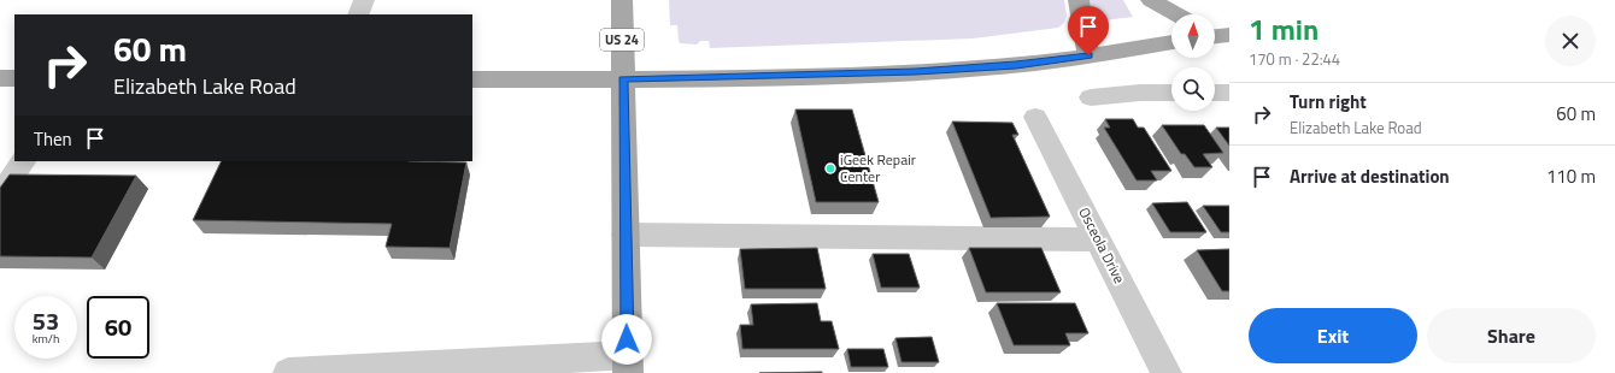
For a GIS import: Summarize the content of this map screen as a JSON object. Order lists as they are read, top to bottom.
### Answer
{
  "streets": {
    "main road": ["US 24"],
    "street": ["Osceola Drive"]
  },
  "places": ["iGeek Repair Center"],
  "north": "top",
  "page": {
    "heading": ["1 min", "170 m · 22:44"],
    "turn": ["60 m", "Elizabeth Lake Road"],
    "list": [
      {
        "name": "Turn right",
        "note": "Elizabeth Lake Road",
        "value": "60 m"
      },
      {
        "name": "Arrive at destination",
        "value": "110 m"
      }
    ],
    "then": "Then",
    "speed": "53 km/h",
    "limit": "60",
    "buttons": ["Exit", "Share"]
  }
}
